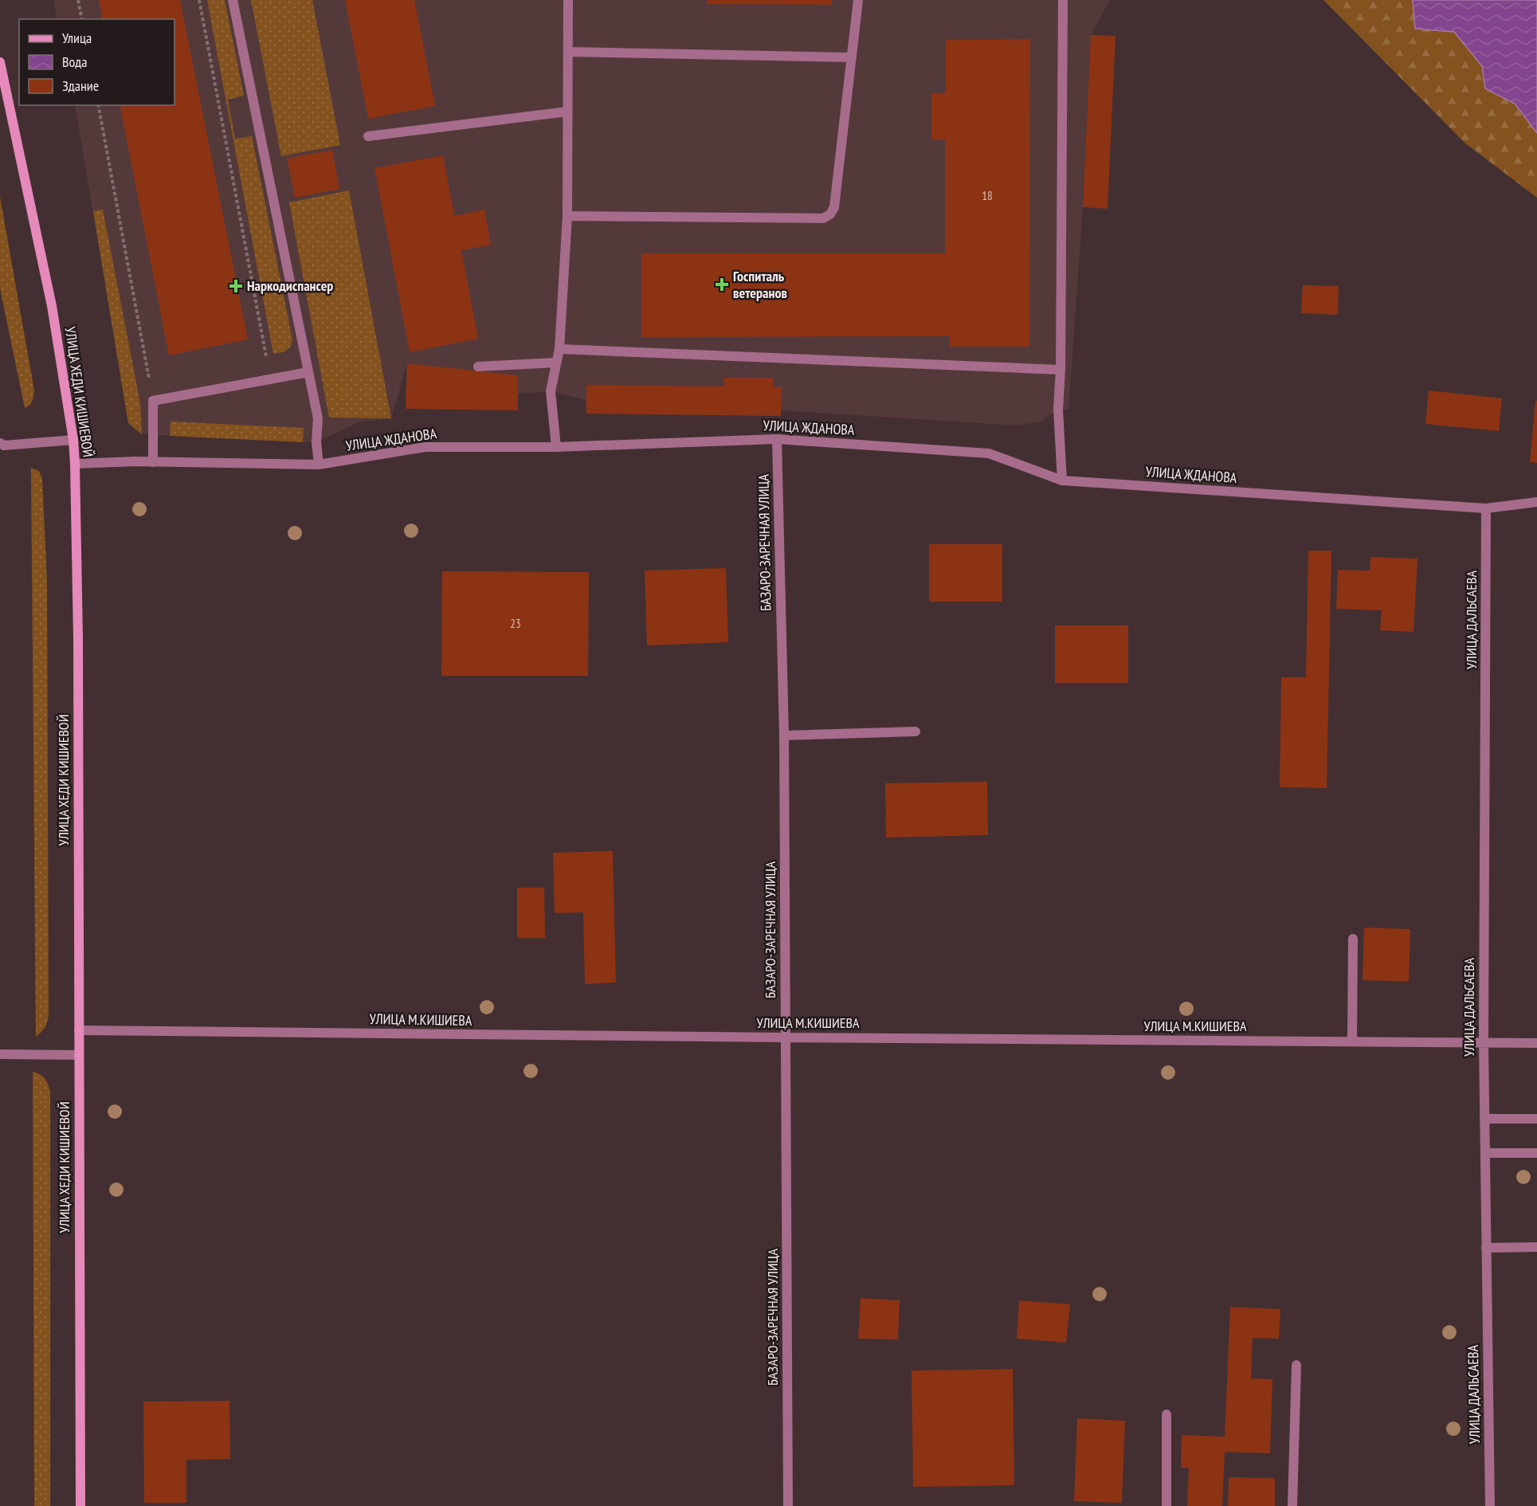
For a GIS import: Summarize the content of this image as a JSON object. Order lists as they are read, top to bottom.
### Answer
{
  "streets": {
    "main road": ["УЛИЦА ХЕДИ КИШИЕВОЙ"],
    "street": [
      "УЛИЦА ЖДАНОВА",
      "БАЗАРО-ЗАРЕЧНАЯ УЛИЦА",
      "УЛИЦА ДАЛЬСАЕВА",
      "УЛИЦА М.КИШИЕВА"
    ]
  },
  "crossings": [
    ["УЛИЦА ХЕДИ КИШИЕВОЙ", "УЛИЦА ЖДАНОВА"],
    ["УЛИЦА ХЕДИ КИШИЕВОЙ", "УЛИЦА М.КИШИЕВА"],
    ["УЛИЦА ЖДАНОВА", "БАЗАРО-ЗАРЕЧНАЯ УЛИЦА"],
    ["УЛИЦА ЖДАНОВА", "УЛИЦА ДАЛЬСАЕВА"],
    ["БАЗАРО-ЗАРЕЧНАЯ УЛИЦА", "УЛИЦА М.КИШИЕВА"],
    ["УЛИЦА ДАЛЬСАЕВА", "УЛИЦА М.КИШИЕВА"]
  ],
  "places": {
    "health": ["Госпиталь ветеранов", "Наркодиспансер"]
  },
  "house_numbers": ["18", "23"],
  "legend": ["Улица", "Вода", "Здание"]
}
